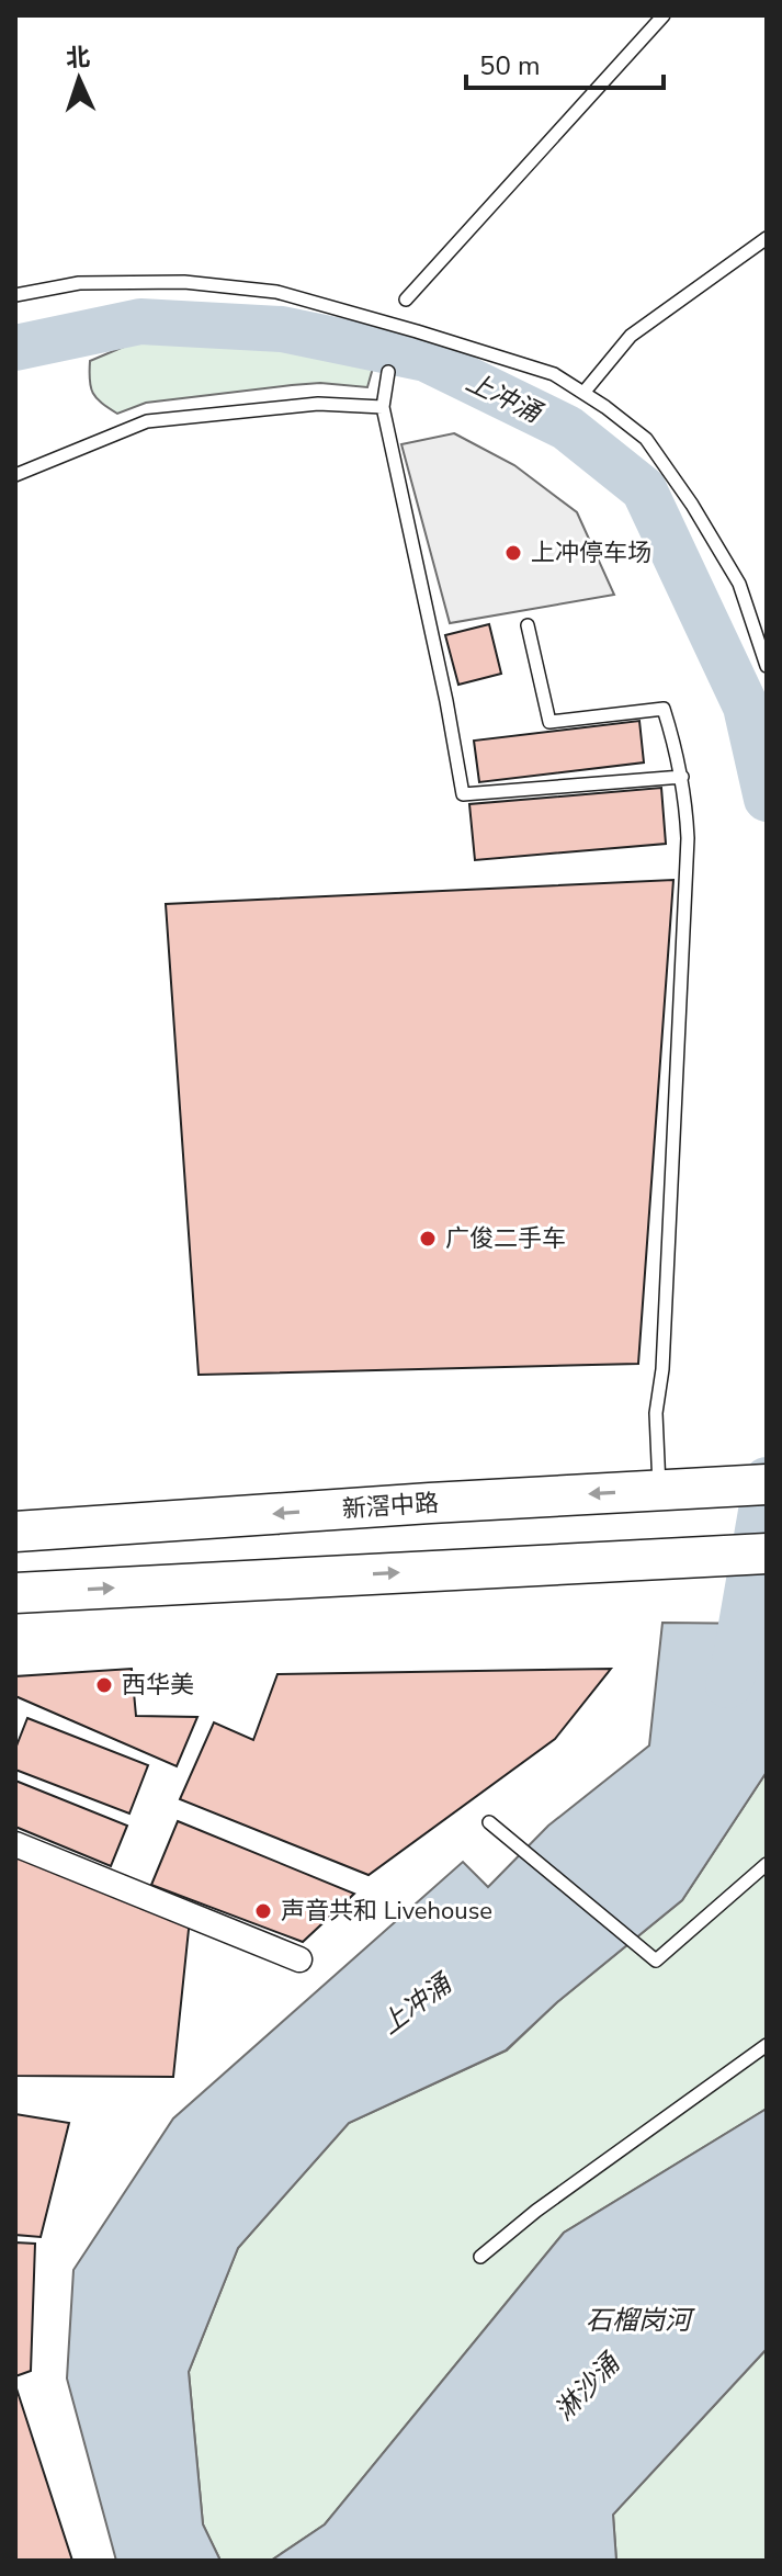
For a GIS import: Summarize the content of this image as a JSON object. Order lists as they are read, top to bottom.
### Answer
{
  "streets": {
    "highway": ["新滘中路"]
  },
  "water": ["上冲涌", "石榴岗河", "淋沙涌"],
  "places": [
    "上冲停车场",
    "广俊二手车",
    "西华美",
    "声音共和 Livehouse"
  ],
  "scale_bar": "50 m",
  "north": "top"
}
